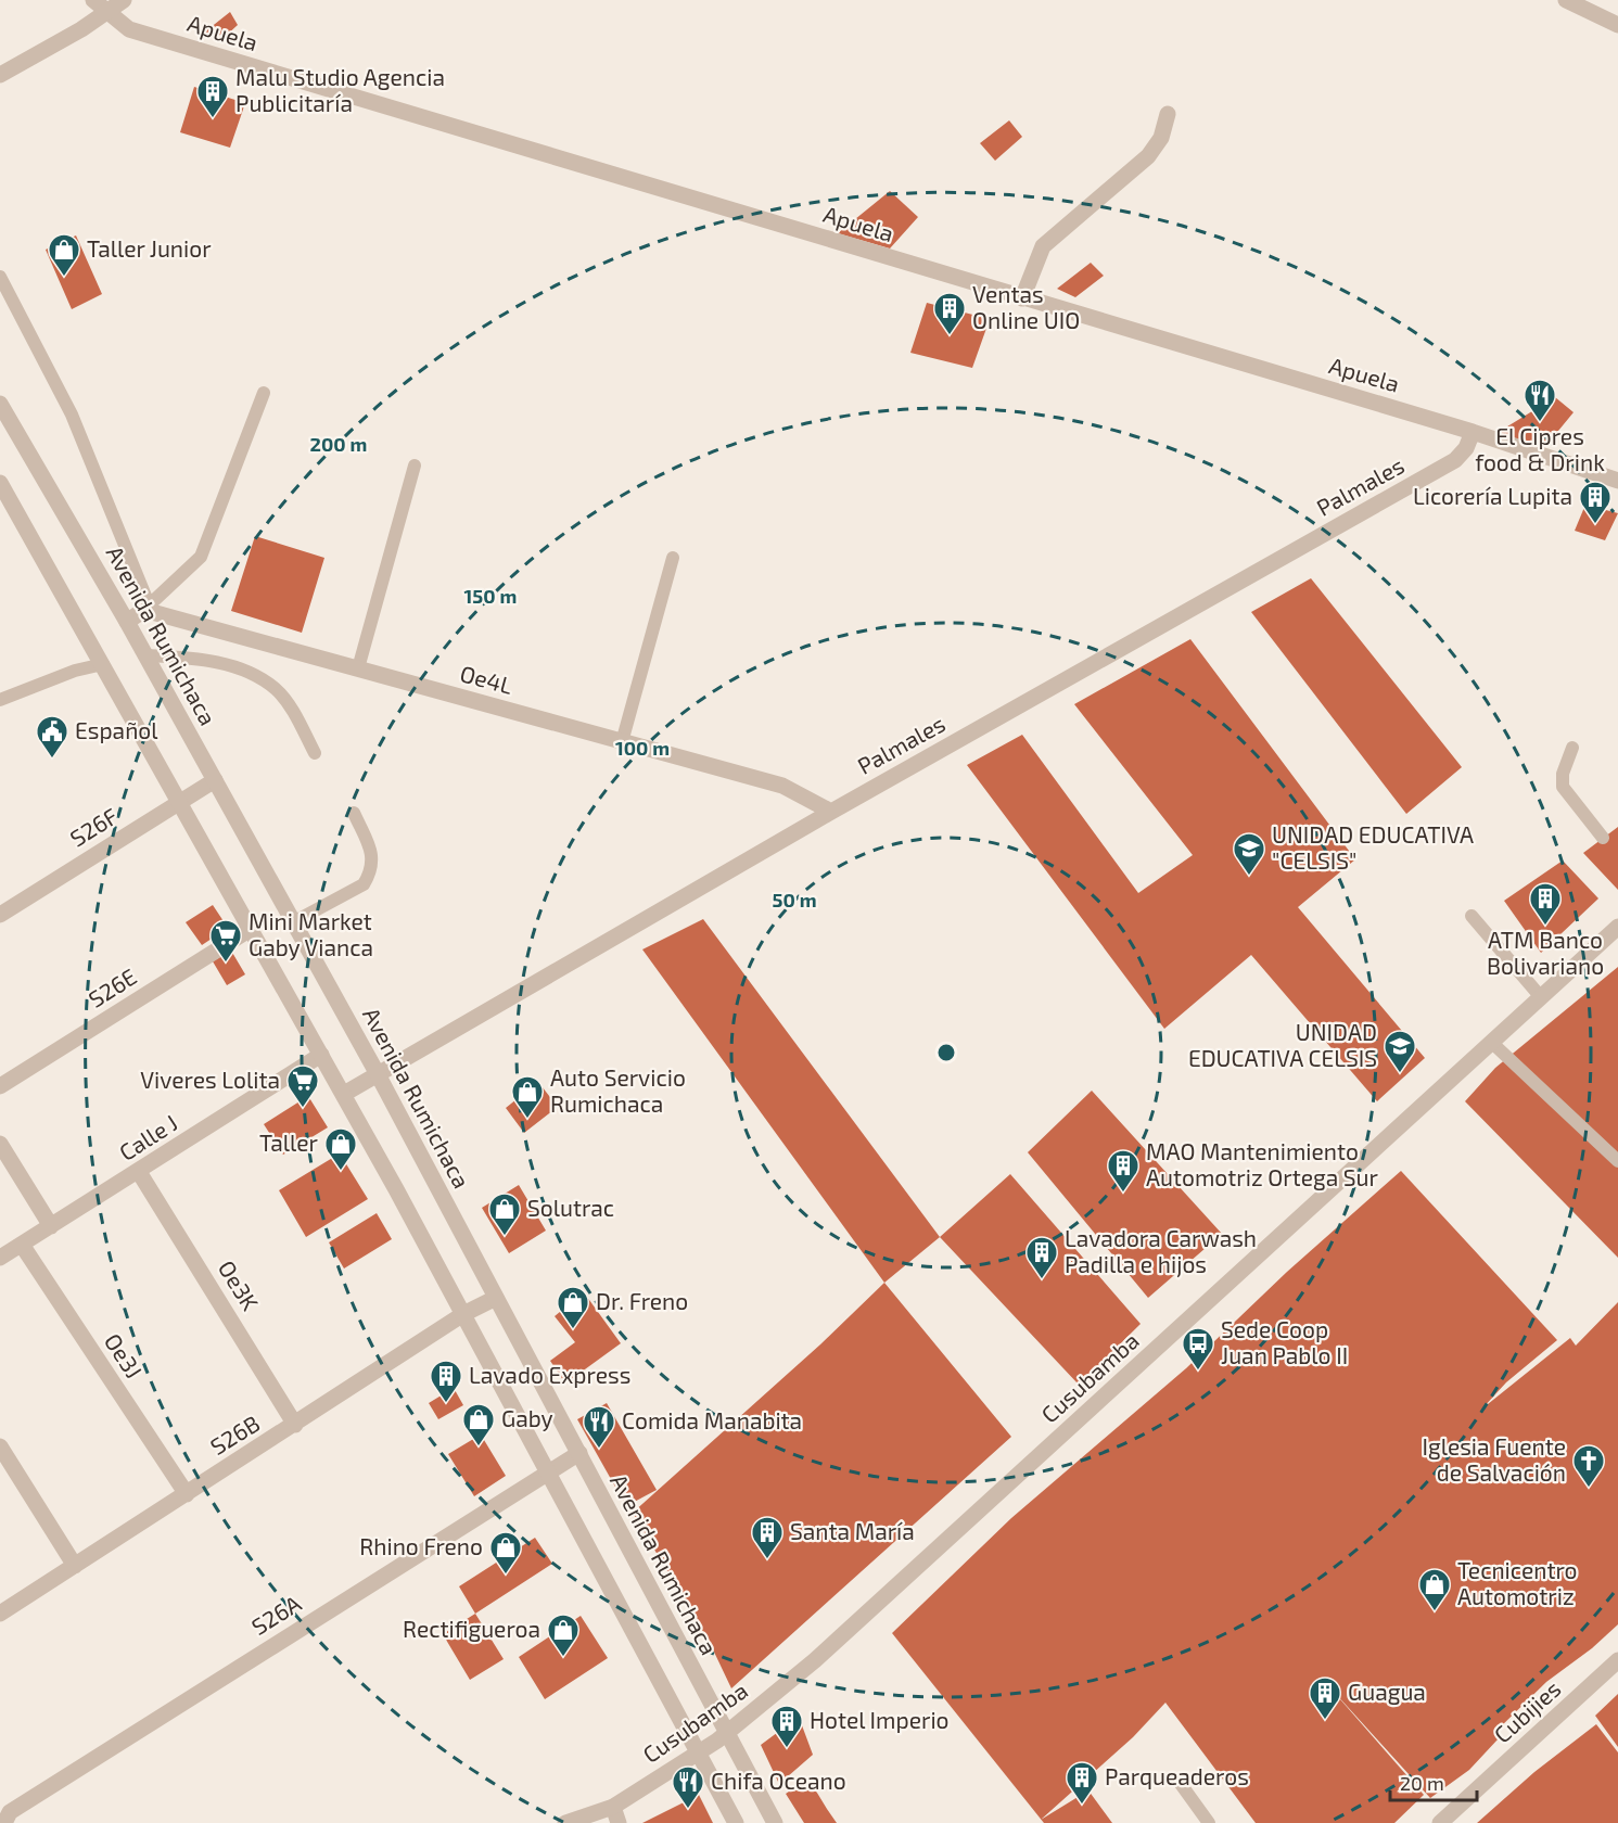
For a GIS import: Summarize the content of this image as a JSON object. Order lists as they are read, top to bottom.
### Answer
{
  "streets": {
    "street": [
      "Apuela",
      "Palmales",
      "Avenida Rumichaca",
      "Oe4L",
      "S26F",
      "S26E",
      "Calle J",
      "Oe3K",
      "Oe3J",
      "Cusubamba",
      "S26B",
      "S26A",
      "Cubijies"
    ]
  },
  "crossings": [
    ["Apuela", "Palmales"],
    ["Palmales", "Avenida Rumichaca"],
    ["Palmales", "Oe4L"],
    ["Avenida Rumichaca", "S26F"],
    ["Avenida Rumichaca", "Cusubamba"],
    ["Avenida Rumichaca", "S26B"],
    ["Avenida Rumichaca", "S26A"],
    ["Calle J", "Oe3K"],
    ["Calle J", "Oe3J"],
    ["Oe3K", "S26B"],
    ["Oe3J", "S26B"]
  ],
  "places": {
    "building": [
      "Malu Studio Agencia Publicitaría",
      "Ventas Online UIO",
      "Licorería Lupita",
      "ATM Banco Bolivariano",
      "MAO Mantenimiento Automotriz Ortega Sur",
      "Lavadora Carwash Padilla e hijos",
      "Lavado Express",
      "Santa María",
      "Guagua",
      "Hotel Imperio",
      "Parqueaderos"
    ],
    "shop": [
      "Taller Junior",
      "Auto Servicio Rumichaca",
      "Taller",
      "Solutrac",
      "Dr. Freno",
      "Gaby",
      "Rhino Freno",
      "Tecnicentro Automotriz",
      "Rectifigueroa"
    ],
    "restaurant": ["El Cipres food & Drink", "Comida Manabita", "Chifa Oceano"],
    "public building": ["Español"],
    "school or university": ["UNIDAD EDUCATIVA \"CELSIS\"", "UNIDAD EDUCATIVA CELSIS"],
    "supermarket": ["Mini Market Gaby Vianca", "Viveres Lolita"],
    "bus stop": ["Sede Coop Juan Pablo II"],
    "church": ["Iglesia Fuente de Salvación"]
  },
  "scale_bar": "20 m",
  "rings": [
    "200 m",
    "150 m",
    "100 m",
    "50 m"
  ]
}
